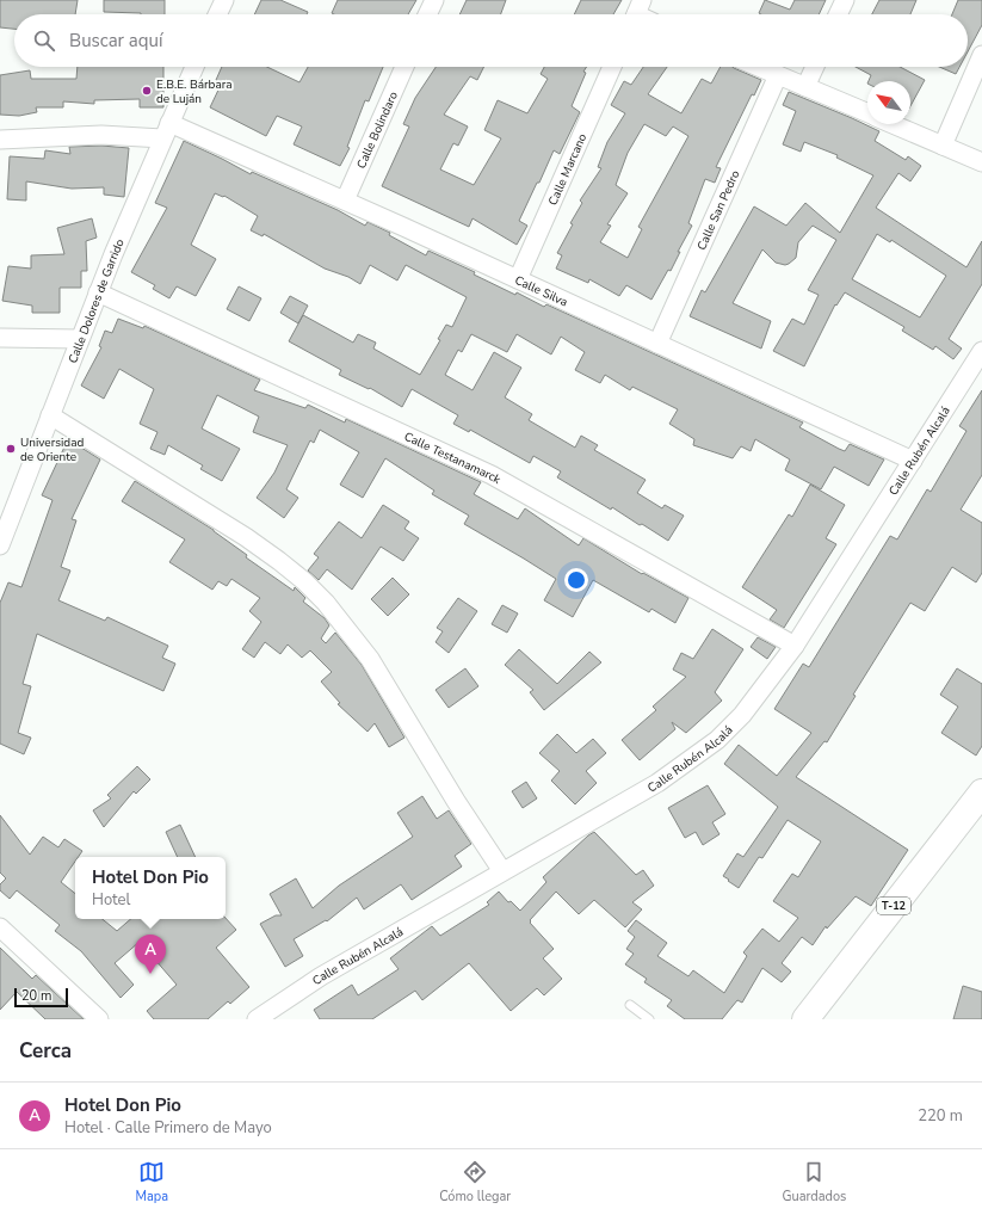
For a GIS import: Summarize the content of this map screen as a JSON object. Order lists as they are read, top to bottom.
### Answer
{
  "streets": {
    "highway": ["T-12"],
    "street": [
      "Calle Bolindaro",
      "Calle Marcano",
      "Calle San Pedro",
      "Calle Silva",
      "Calle Dolores de Garrido",
      "Calle Rubén Alcalá",
      "Calle Testanamarck"
    ]
  },
  "crossings": [
    ["Calle Bolindaro", "Calle Silva"],
    ["Calle Marcano", "Calle Silva"],
    ["Calle San Pedro", "Calle Silva"],
    ["Calle Silva", "Calle Dolores de Garrido"],
    ["Calle Silva", "Calle Rubén Alcalá"],
    ["Calle Dolores de Garrido", "Calle Testanamarck"],
    ["Calle Rubén Alcalá", "Calle Testanamarck"]
  ],
  "places": ["E.B.E. Bárbara de Luján", "Universidad de Oriente"],
  "scale_bar": "20 m",
  "north": "top left",
  "page": {
    "search": "Buscar aquí",
    "popup": ["Hotel Don Pio", "Hotel"],
    "pins": "A",
    "scale": "20 m",
    "heading": "Cerca",
    "list": [
      {
        "mark": "A",
        "name": "Hotel Don Pio",
        "note": "Hotel · Calle Primero de Mayo",
        "value": "220 m"
      }
    ],
    "nav": ["Mapa", "Cómo llegar", "Guardados"]
  }
}
